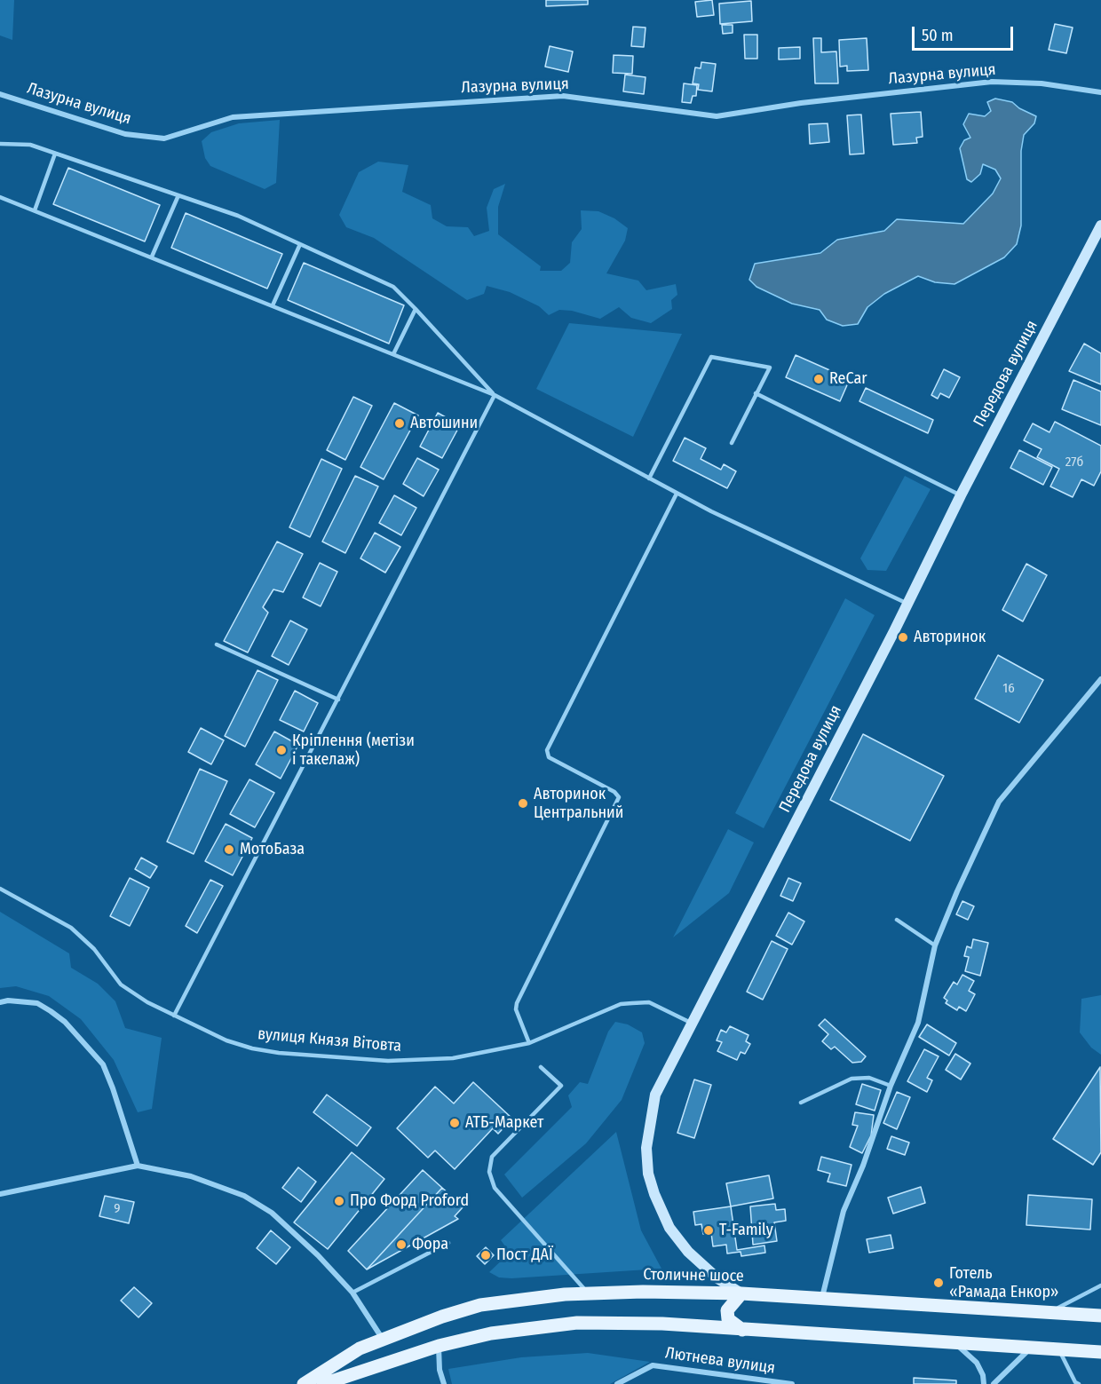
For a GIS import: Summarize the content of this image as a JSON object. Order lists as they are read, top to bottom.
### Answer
{
  "streets": {
    "main road": ["Столичне шосе"],
    "street": ["Лазурна вулиця", "Передова вулиця", "Лютнева вулиця"],
    "lane": ["вулиця Князя Вітовта"]
  },
  "crossings": [
    ["Передова вулиця", "вулиця Князя Вітовта"],
    ["Передова вулиця", "Столичне шосе"]
  ],
  "places": [
    "ReCar",
    "Автошини",
    "Авторинок",
    "Кріплення (метізи і такелаж)",
    "Авторинок Центральний",
    "МотоБаза",
    "АТБ-Маркет",
    "Про Форд Proford",
    "T-Family",
    "Фора",
    "Пост ДАЇ",
    "Готель «Рамада Енкор»"
  ],
  "house_numbers": ["27б", "16", "9"],
  "scale_bar": "50 m"
}
